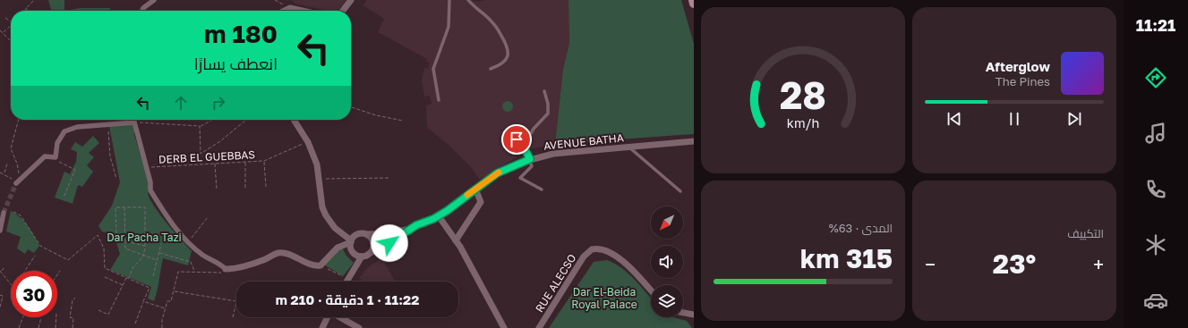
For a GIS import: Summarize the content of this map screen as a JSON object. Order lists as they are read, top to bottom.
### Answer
{
  "streets": {
    "street": ["AVENUE BATHA", "RUE ALECSO"],
    "path": ["DERB EL GUEBBAS"]
  },
  "parks": ["Dar Pacha Tazi", "Dar El-Beida Royal Palace"],
  "north": "bottom left",
  "page": {
    "tabs": "11:21",
    "turn": ["180 m", "انعطف يسارًا"],
    "song": ["Afterglow", "The Pines"],
    "tile": [
      "التكييف",
      ["المدى · 63%", "315 km"]
    ],
    "heat": ["−", "23°", "+"],
    "limit": "30",
    "trip": "11:22 · 1 دقيقة · 210 m",
    "gauge": ["28", "km/h"]
  }
}
